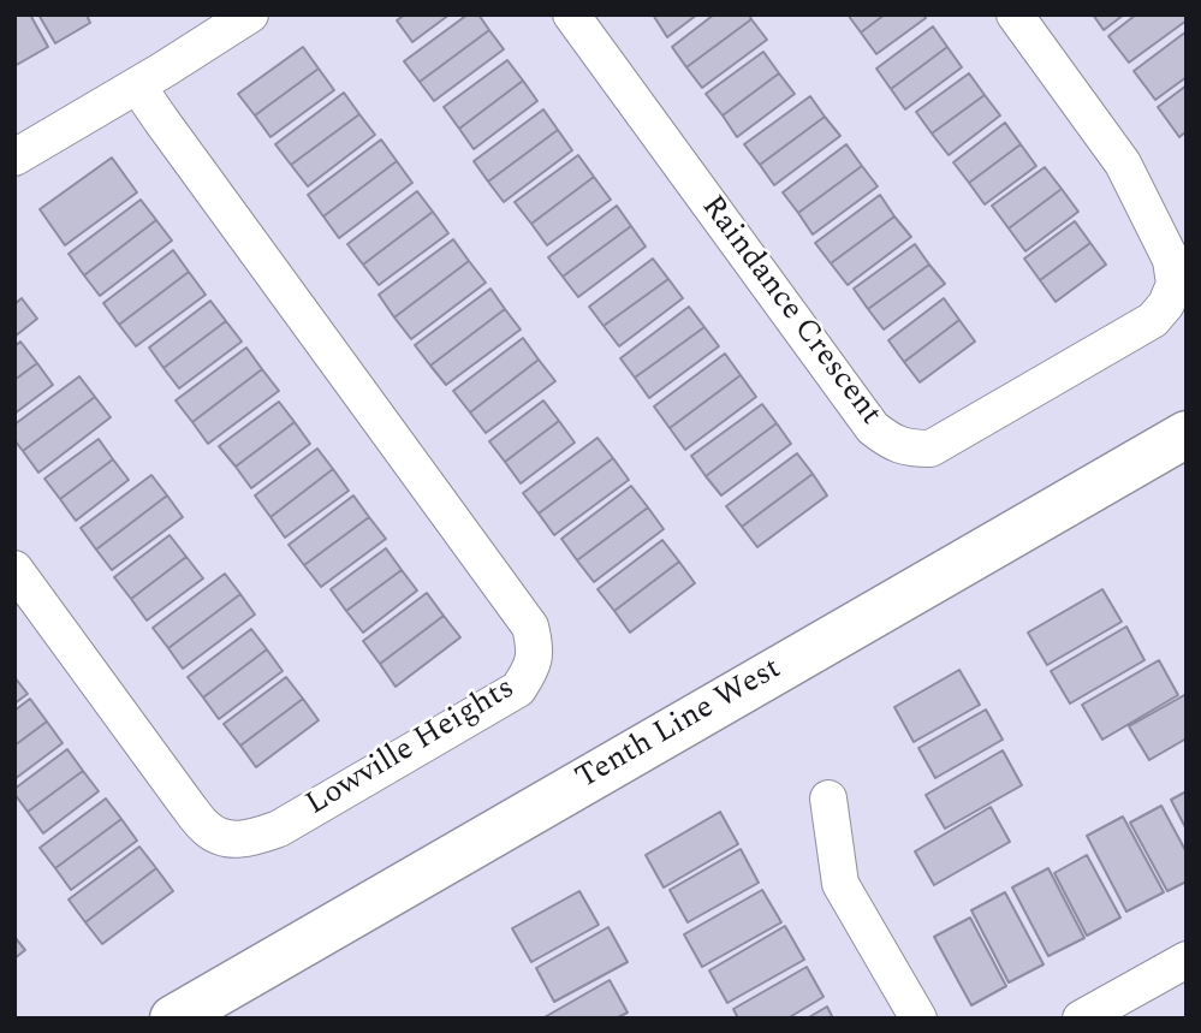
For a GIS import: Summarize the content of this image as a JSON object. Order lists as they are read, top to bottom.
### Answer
{
  "streets": {
    "street": ["Raindance Crescent", "Tenth Line West", "Lowville Heights"]
  }
}
